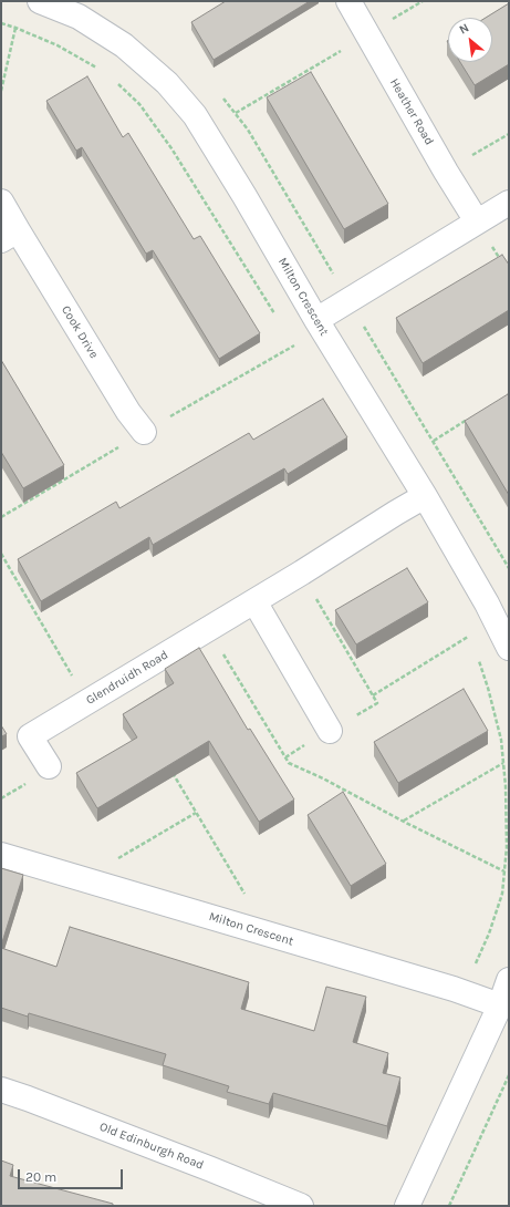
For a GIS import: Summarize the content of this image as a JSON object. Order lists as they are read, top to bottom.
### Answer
{
  "streets": {
    "street": [
      "Heather Road",
      "Milton Crescent",
      "Cook Drive",
      "Glendruidh Road",
      "Old Edinburgh Road"
    ]
  },
  "crossings": [
    ["Milton Crescent", "Glendruidh Road"]
  ],
  "scale_bar": "20 m",
  "north": "top left"
}
